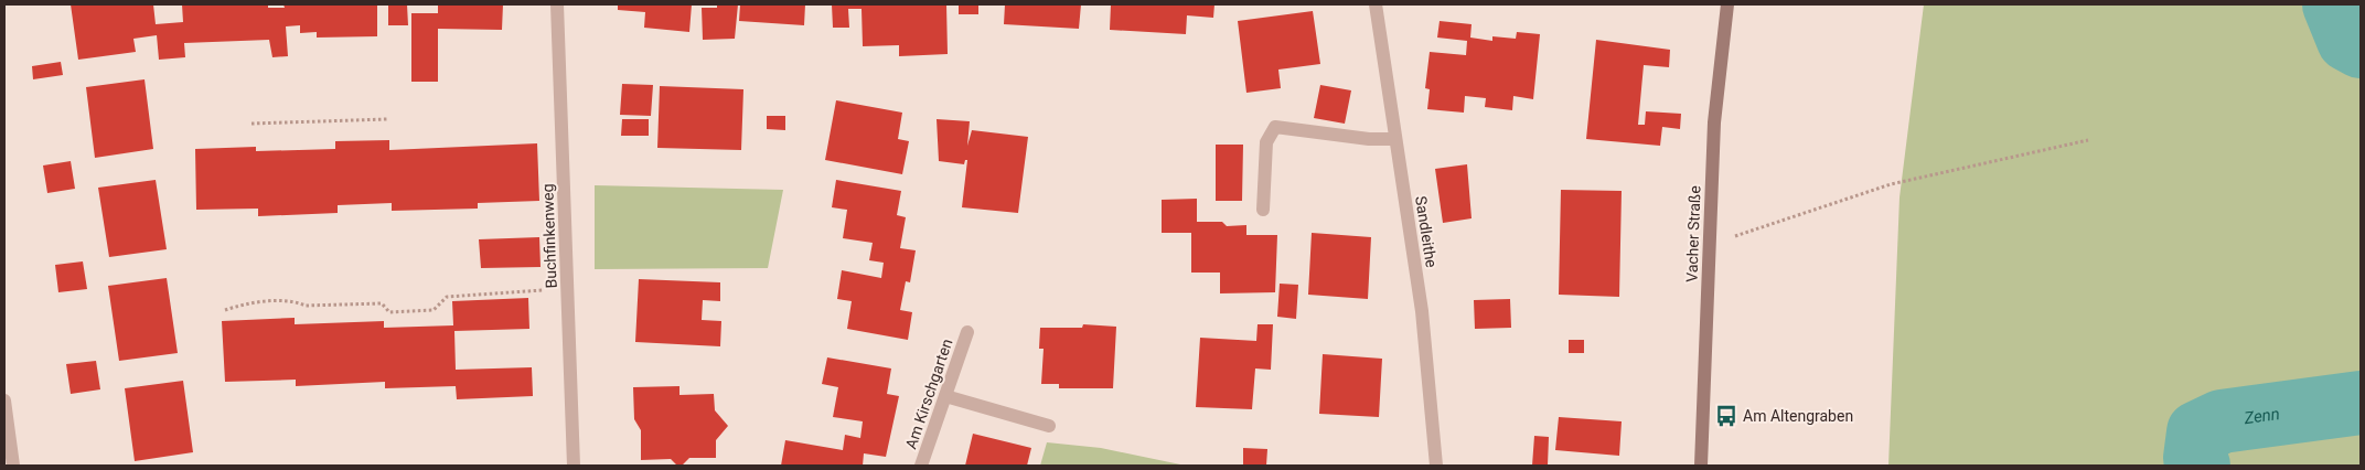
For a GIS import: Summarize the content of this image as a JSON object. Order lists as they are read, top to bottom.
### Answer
{
  "streets": {
    "street": [
      "Sandleithe",
      "Vacher Straße",
      "Buchfinkenweg",
      "Am Kirschgarten"
    ]
  },
  "water": ["Zenn"],
  "places": {
    "bus stop": ["Am Altengraben"]
  }
}
